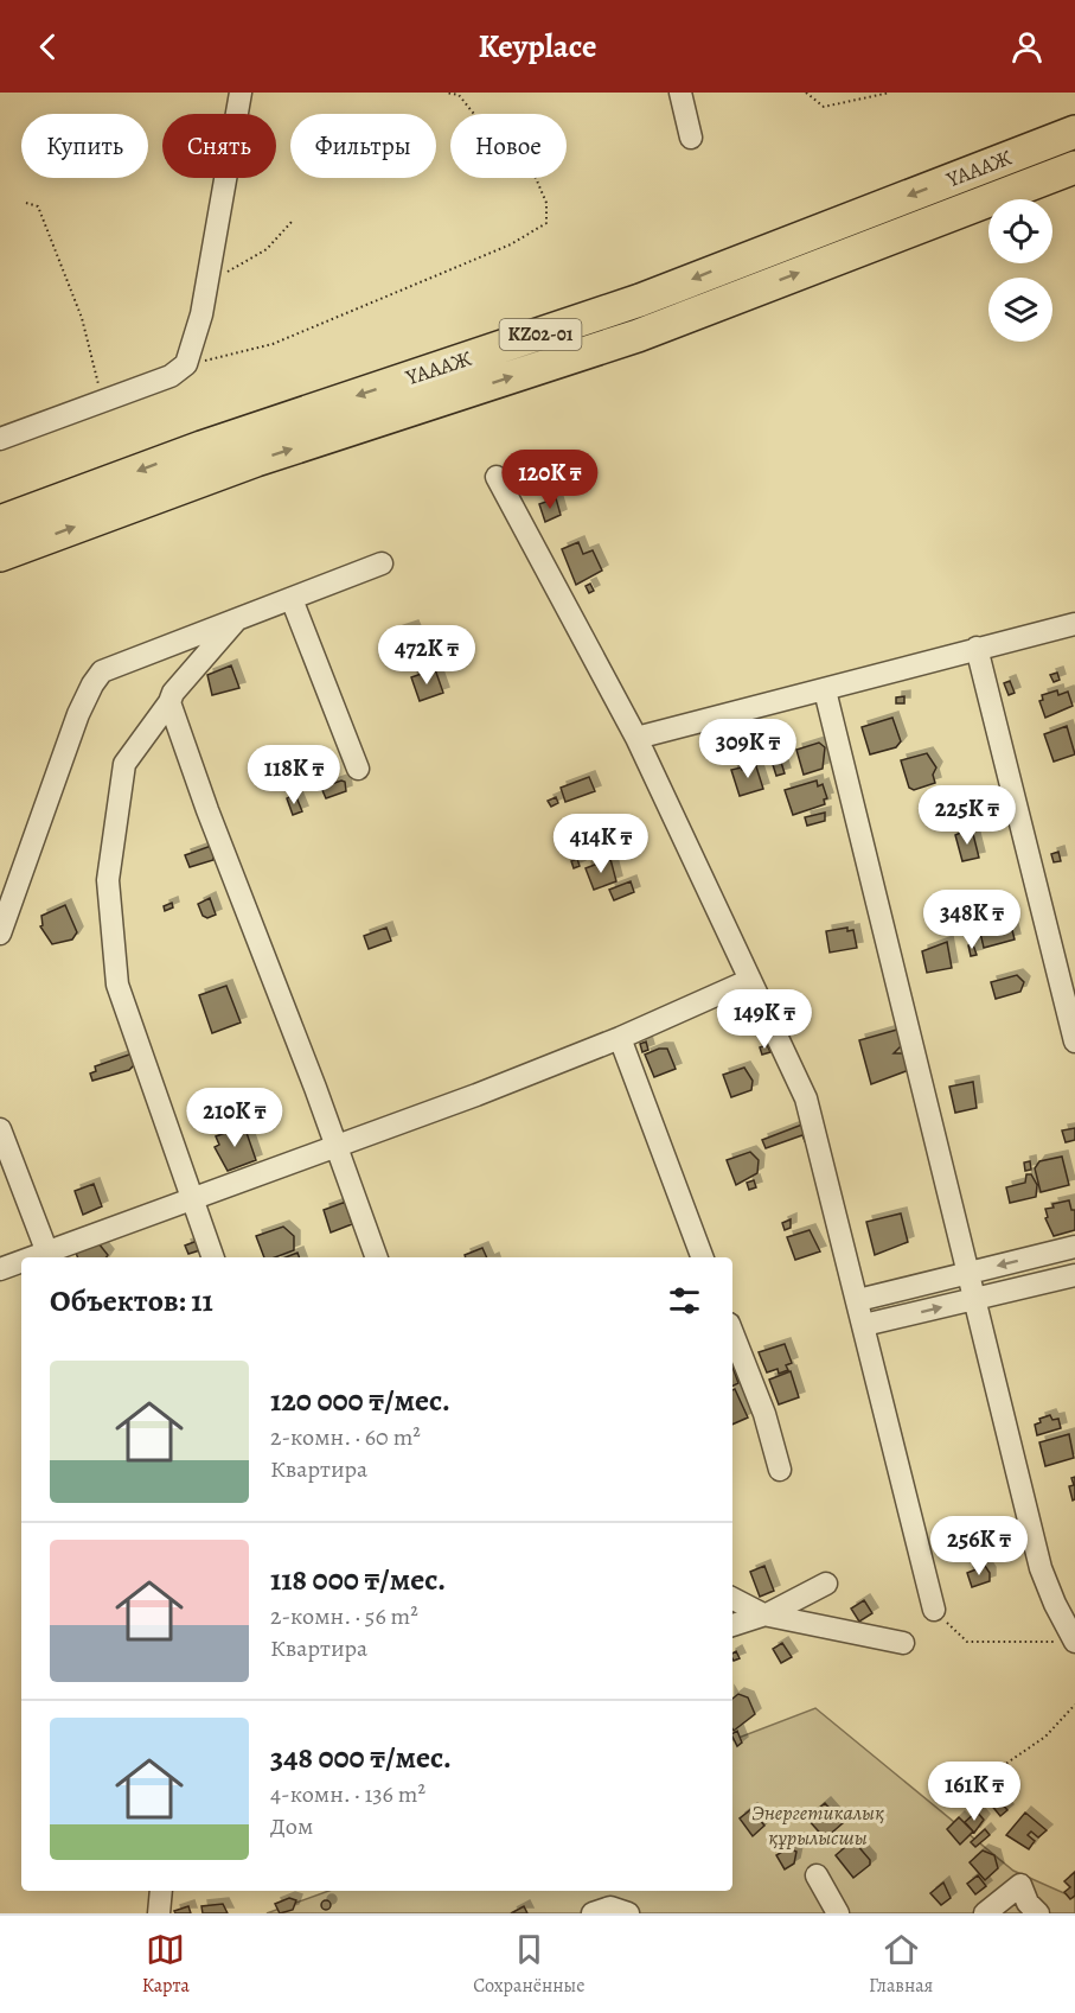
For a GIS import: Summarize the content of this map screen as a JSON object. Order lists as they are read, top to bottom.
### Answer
{
  "streets": {
    "highway": ["ҮАААЖ", "KZ02-01"]
  },
  "parks": ["Энергетикалық құрылысшы"],
  "page": {
    "header": "Keyplace",
    "chip": [
      "Купить",
      "Снять",
      "Фильтры",
      "Новое"
    ],
    "price": [
      "120K ₸",
      "472K ₸",
      "309K ₸",
      "118K ₸",
      "225K ₸",
      "414K ₸",
      "348K ₸",
      "149K ₸",
      "210K ₸",
      "256K ₸",
      "161K ₸"
    ],
    "heading": "Объектов: 11",
    "list": [
      {
        "name": "120 000 ₸/мес.",
        "note": "2-комн. · 60 m² · Квартира"
      },
      {
        "name": "118 000 ₸/мес.",
        "note": "2-комн. · 56 m² · Квартира"
      },
      {
        "name": "348 000 ₸/мес.",
        "note": "4-комн. · 136 m² · Дом"
      }
    ],
    "tabs": ["Карта", "Сохранённые", "Главная"]
  }
}
